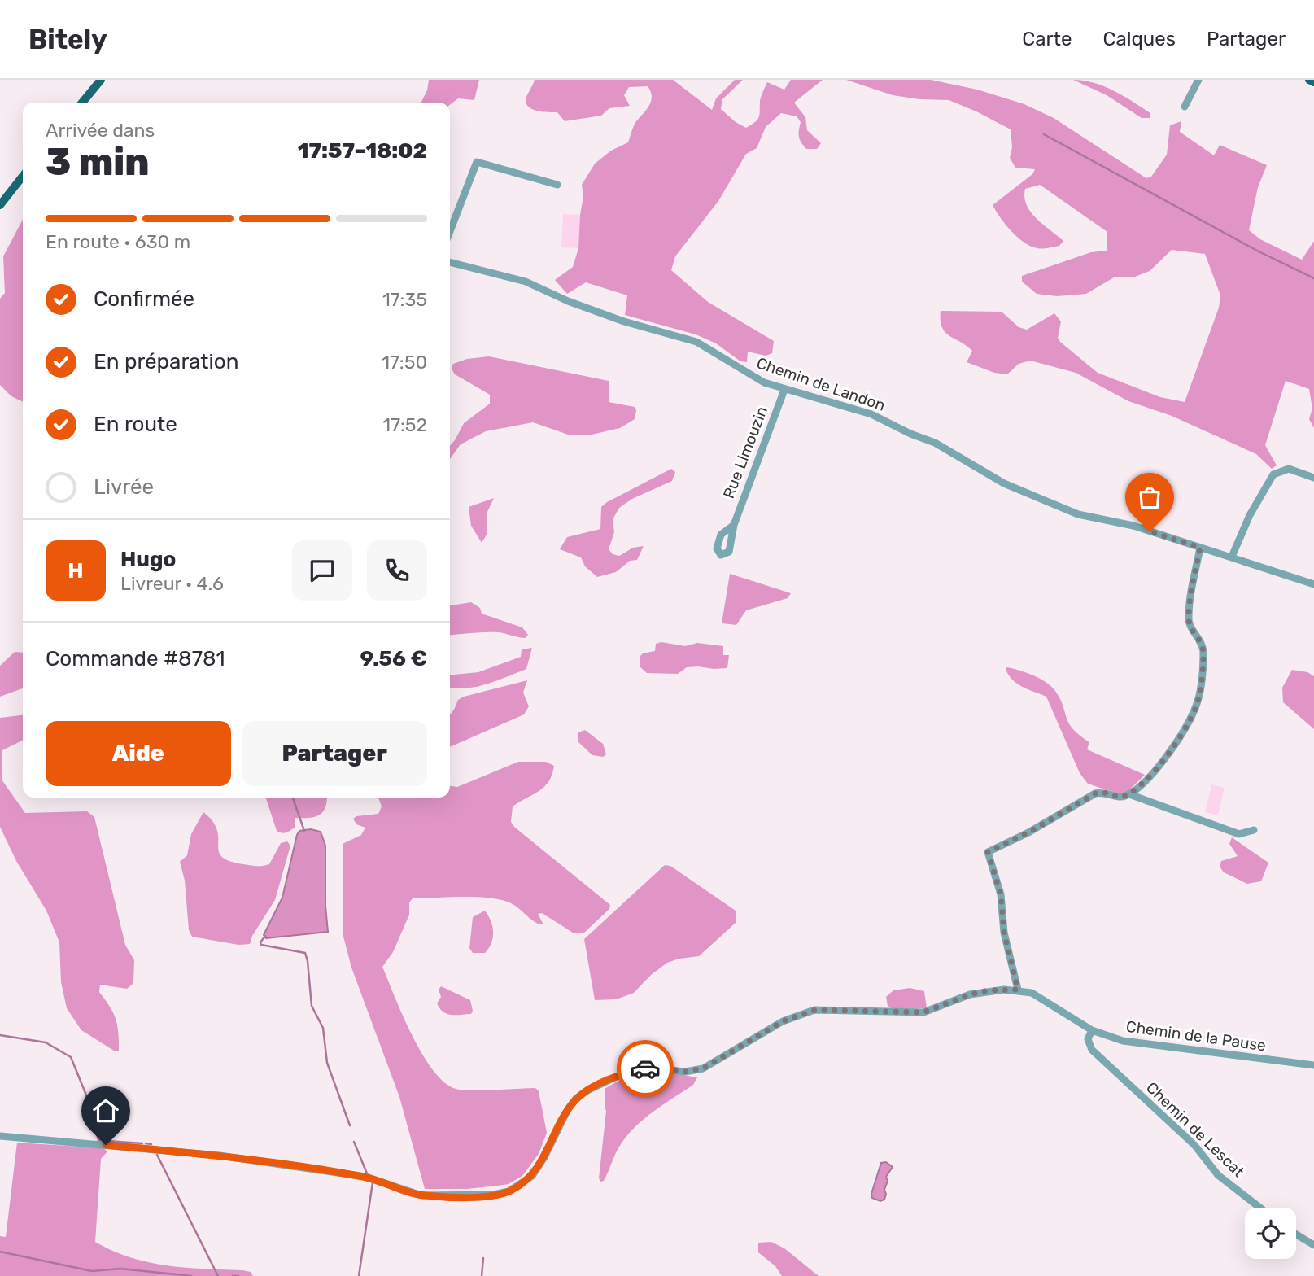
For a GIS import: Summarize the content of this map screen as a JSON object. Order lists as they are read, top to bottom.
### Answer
{
  "streets": {
    "street": [
      "Chemin de Landon",
      "Rue Limouzin",
      "Chemin de la Pause",
      "Chemin de Lescat"
    ]
  },
  "crossings": [
    ["Chemin de Landon", "Rue Limouzin"],
    ["Chemin de la Pause", "Chemin de Lescat"]
  ],
  "page": {
    "header": "Bitely",
    "nav": ["Carte", "Calques", "Partager"],
    "heading": ["3 min", "Arrivée dans", "17:57–18:02"],
    "panel": [
      "Hugo",
      "Livreur · 4.6",
      "Commande #8781",
      "9.56 €"
    ],
    "bar": "En route · 630 m",
    "list": [
      ["Confirmée", "17:35"],
      ["En préparation", "17:50"],
      ["En route", "17:52"],
      "Livrée"
    ],
    "round": "H",
    "buttons": ["Aide", "Partager"]
  }
}
